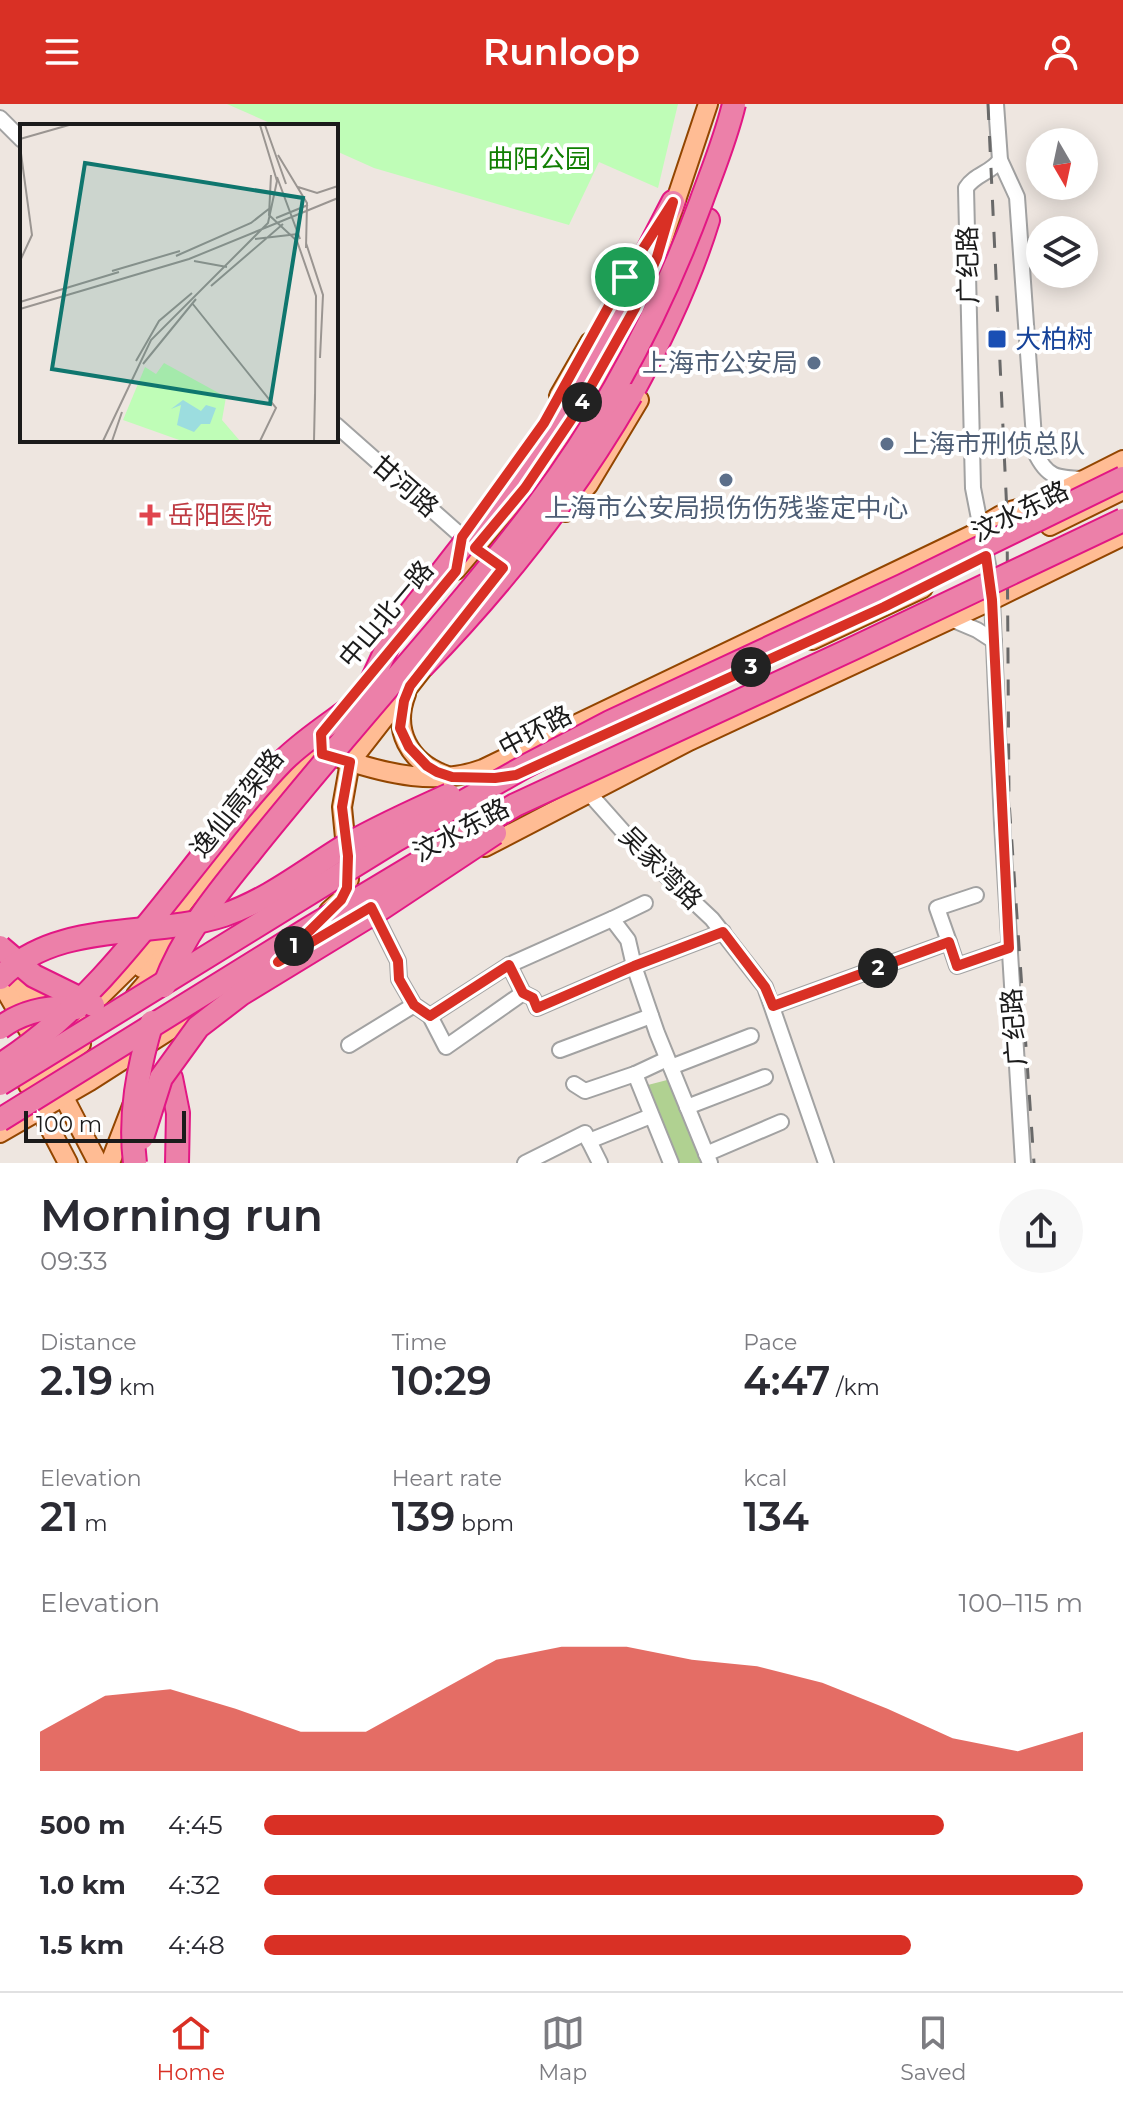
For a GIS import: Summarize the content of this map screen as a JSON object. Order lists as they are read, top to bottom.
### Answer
{
  "streets": {
    "highway": ["中环路", "逸仙高架路"],
    "main road": ["汶水东路", "中山北一路"],
    "street": ["广纪路", "甘河路", "吴家湾路"]
  },
  "crossings": [
    ["广纪路", "汶水东路"],
    ["甘河路", "中山北一路"],
    ["汶水东路", "中山北一路"],
    ["汶水东路", "吴家湾路"],
    ["中山北一路", "逸仙高架路"]
  ],
  "parks": ["曲阳公园"],
  "places": {
    "transit": ["大柏树"],
    "other": ["上海市公安局", "上海市刑侦总队", "上海市公安局损伤伤残鉴定中心"],
    "health": ["岳阳医院"]
  },
  "scale_bar": "100 m",
  "north": "bottom",
  "page": {
    "header": "Runloop",
    "pins": [
      "4",
      "3",
      "1",
      "2"
    ],
    "scale": "100 m",
    "heading": ["Morning run", "09:33"],
    "stats": [
      ["Distance", "2.19 km"],
      ["Time", "10:29"],
      ["Pace", "4:47 /km"],
      ["Elevation", "21 m"],
      ["Heart rate", "139 bpm"],
      ["kcal", "134"]
    ],
    "chart": ["Elevation", "100–115 m"],
    "list": [
      {
        "name": "500 m",
        "note": "4:45"
      },
      {
        "name": "1.0 km",
        "note": "4:32"
      },
      {
        "name": "1.5 km",
        "note": "4:48"
      }
    ],
    "tabs": ["Home", "Map", "Saved"]
  }
}
